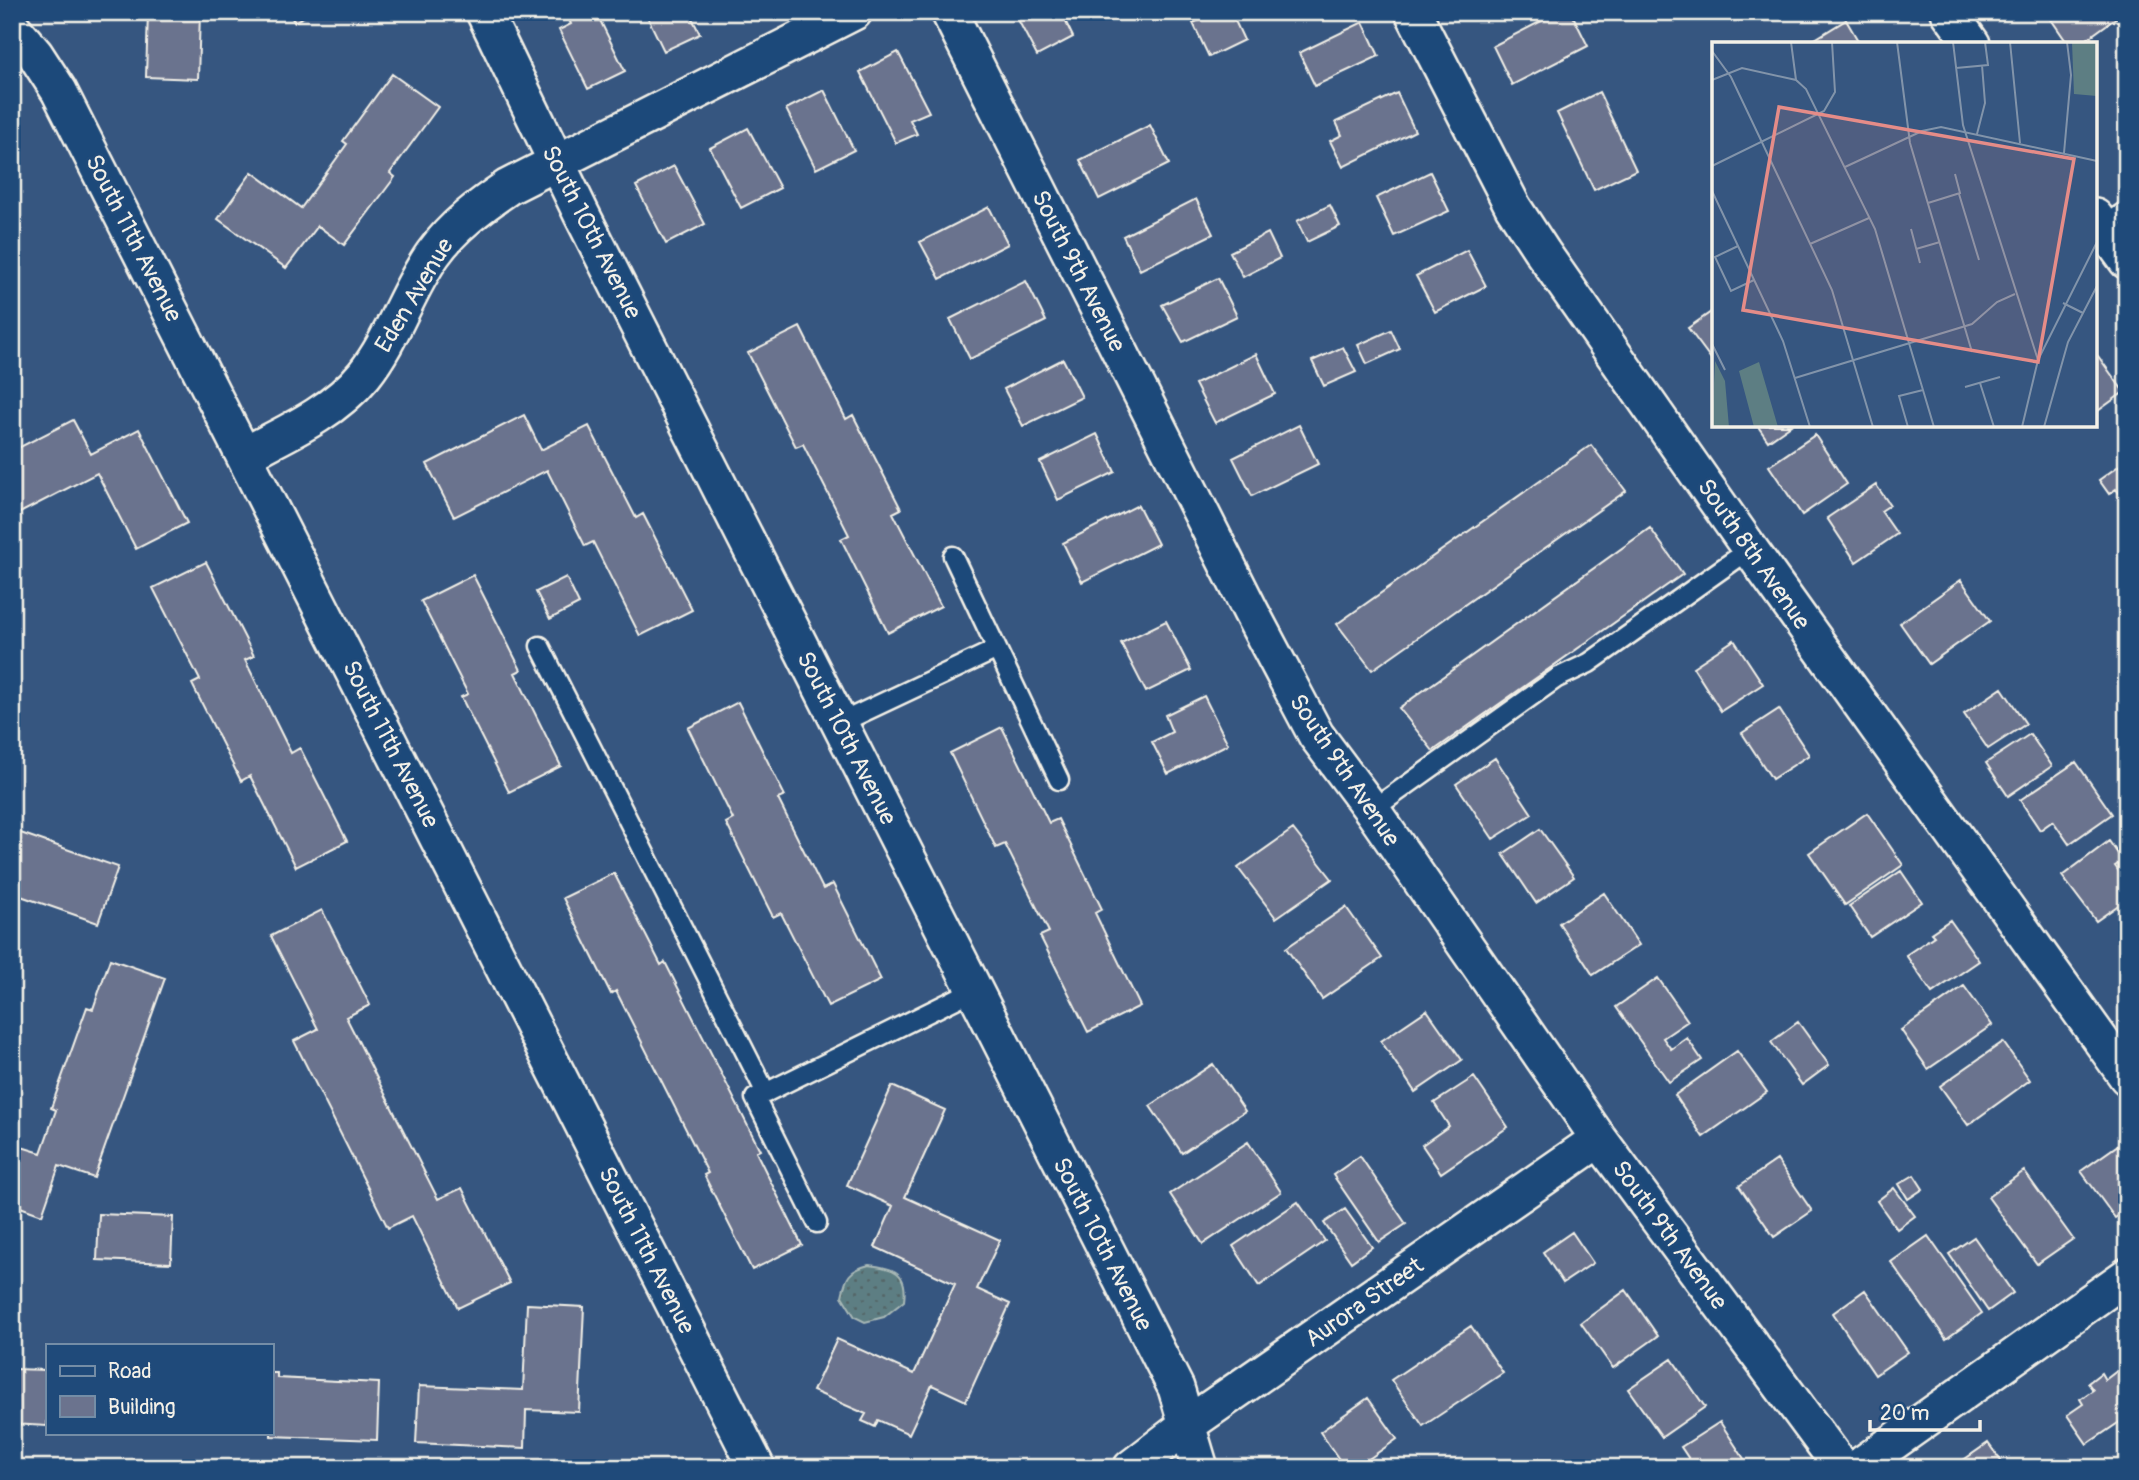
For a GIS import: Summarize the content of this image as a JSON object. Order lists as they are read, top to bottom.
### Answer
{
  "streets": {
    "street": [
      "South 10th Avenue",
      "South 11th Avenue",
      "South 9th Avenue",
      "Eden Avenue",
      "South 8th Avenue",
      "Aurora Street"
    ]
  },
  "crossings": [
    ["South 10th Avenue", "Eden Avenue"],
    ["South 10th Avenue", "Aurora Street"],
    ["South 11th Avenue", "Eden Avenue"],
    ["South 9th Avenue", "Aurora Street"]
  ],
  "legend": ["Road", "Building"],
  "scale_bar": "20 m"
}
